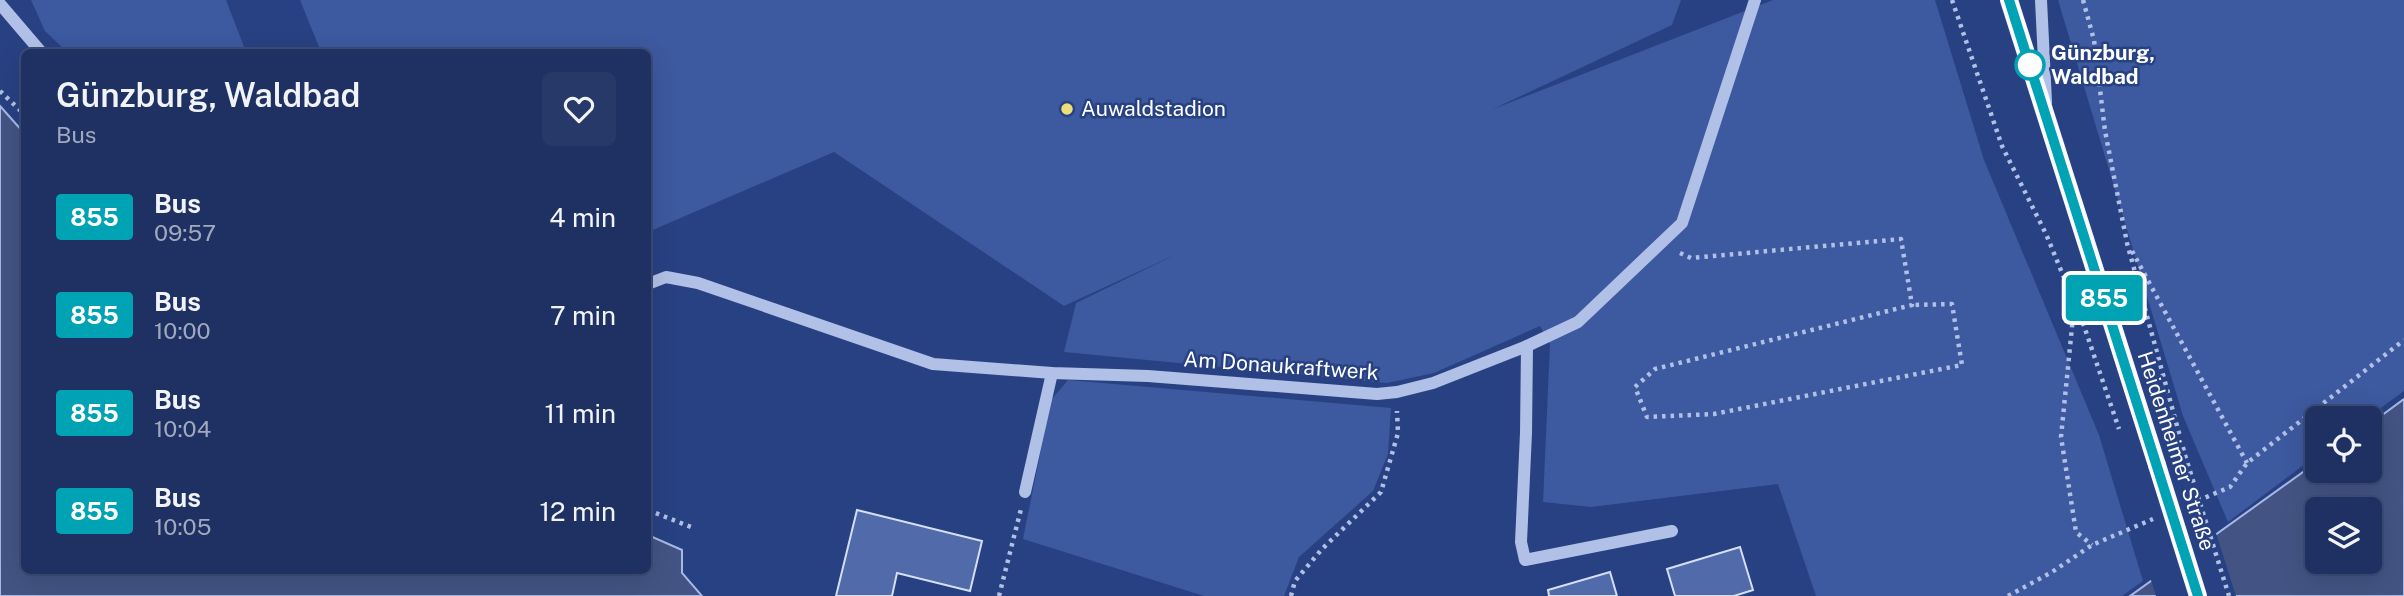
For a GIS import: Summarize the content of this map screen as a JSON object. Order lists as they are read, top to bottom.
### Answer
{
  "streets": {
    "main road": ["Heidenheimer Straße"],
    "street": ["Am Donaukraftwerk"]
  },
  "places": ["Günzburg, Waldbad", "Auwaldstadion"],
  "lines": ["bus line 855"],
  "page": {
    "on_map": "855",
    "heading": ["Günzburg, Waldbad", "Bus"],
    "list": [
      {
        "mark": "855",
        "name": "Bus",
        "note": "09:57",
        "value": "4 min"
      },
      {
        "mark": "855",
        "name": "Bus",
        "note": "10:00",
        "value": "7 min"
      },
      {
        "mark": "855",
        "name": "Bus",
        "note": "10:04",
        "value": "11 min"
      },
      {
        "mark": "855",
        "name": "Bus",
        "note": "10:05",
        "value": "12 min"
      }
    ]
  }
}
